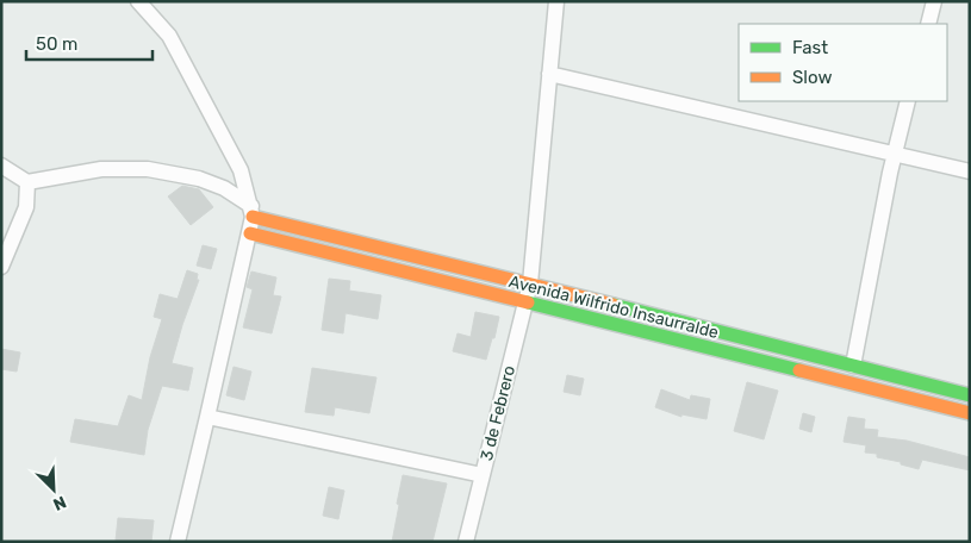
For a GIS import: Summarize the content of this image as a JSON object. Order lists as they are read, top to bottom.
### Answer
{
  "streets": {
    "street": ["Avenida Wilfrido Insaurralde", "3 de Febrero"]
  },
  "crossings": [
    ["Avenida Wilfrido Insaurralde", "3 de Febrero"]
  ],
  "legend": ["Fast", "Slow"],
  "scale_bar": "50 m",
  "north": "bottom right"
}
